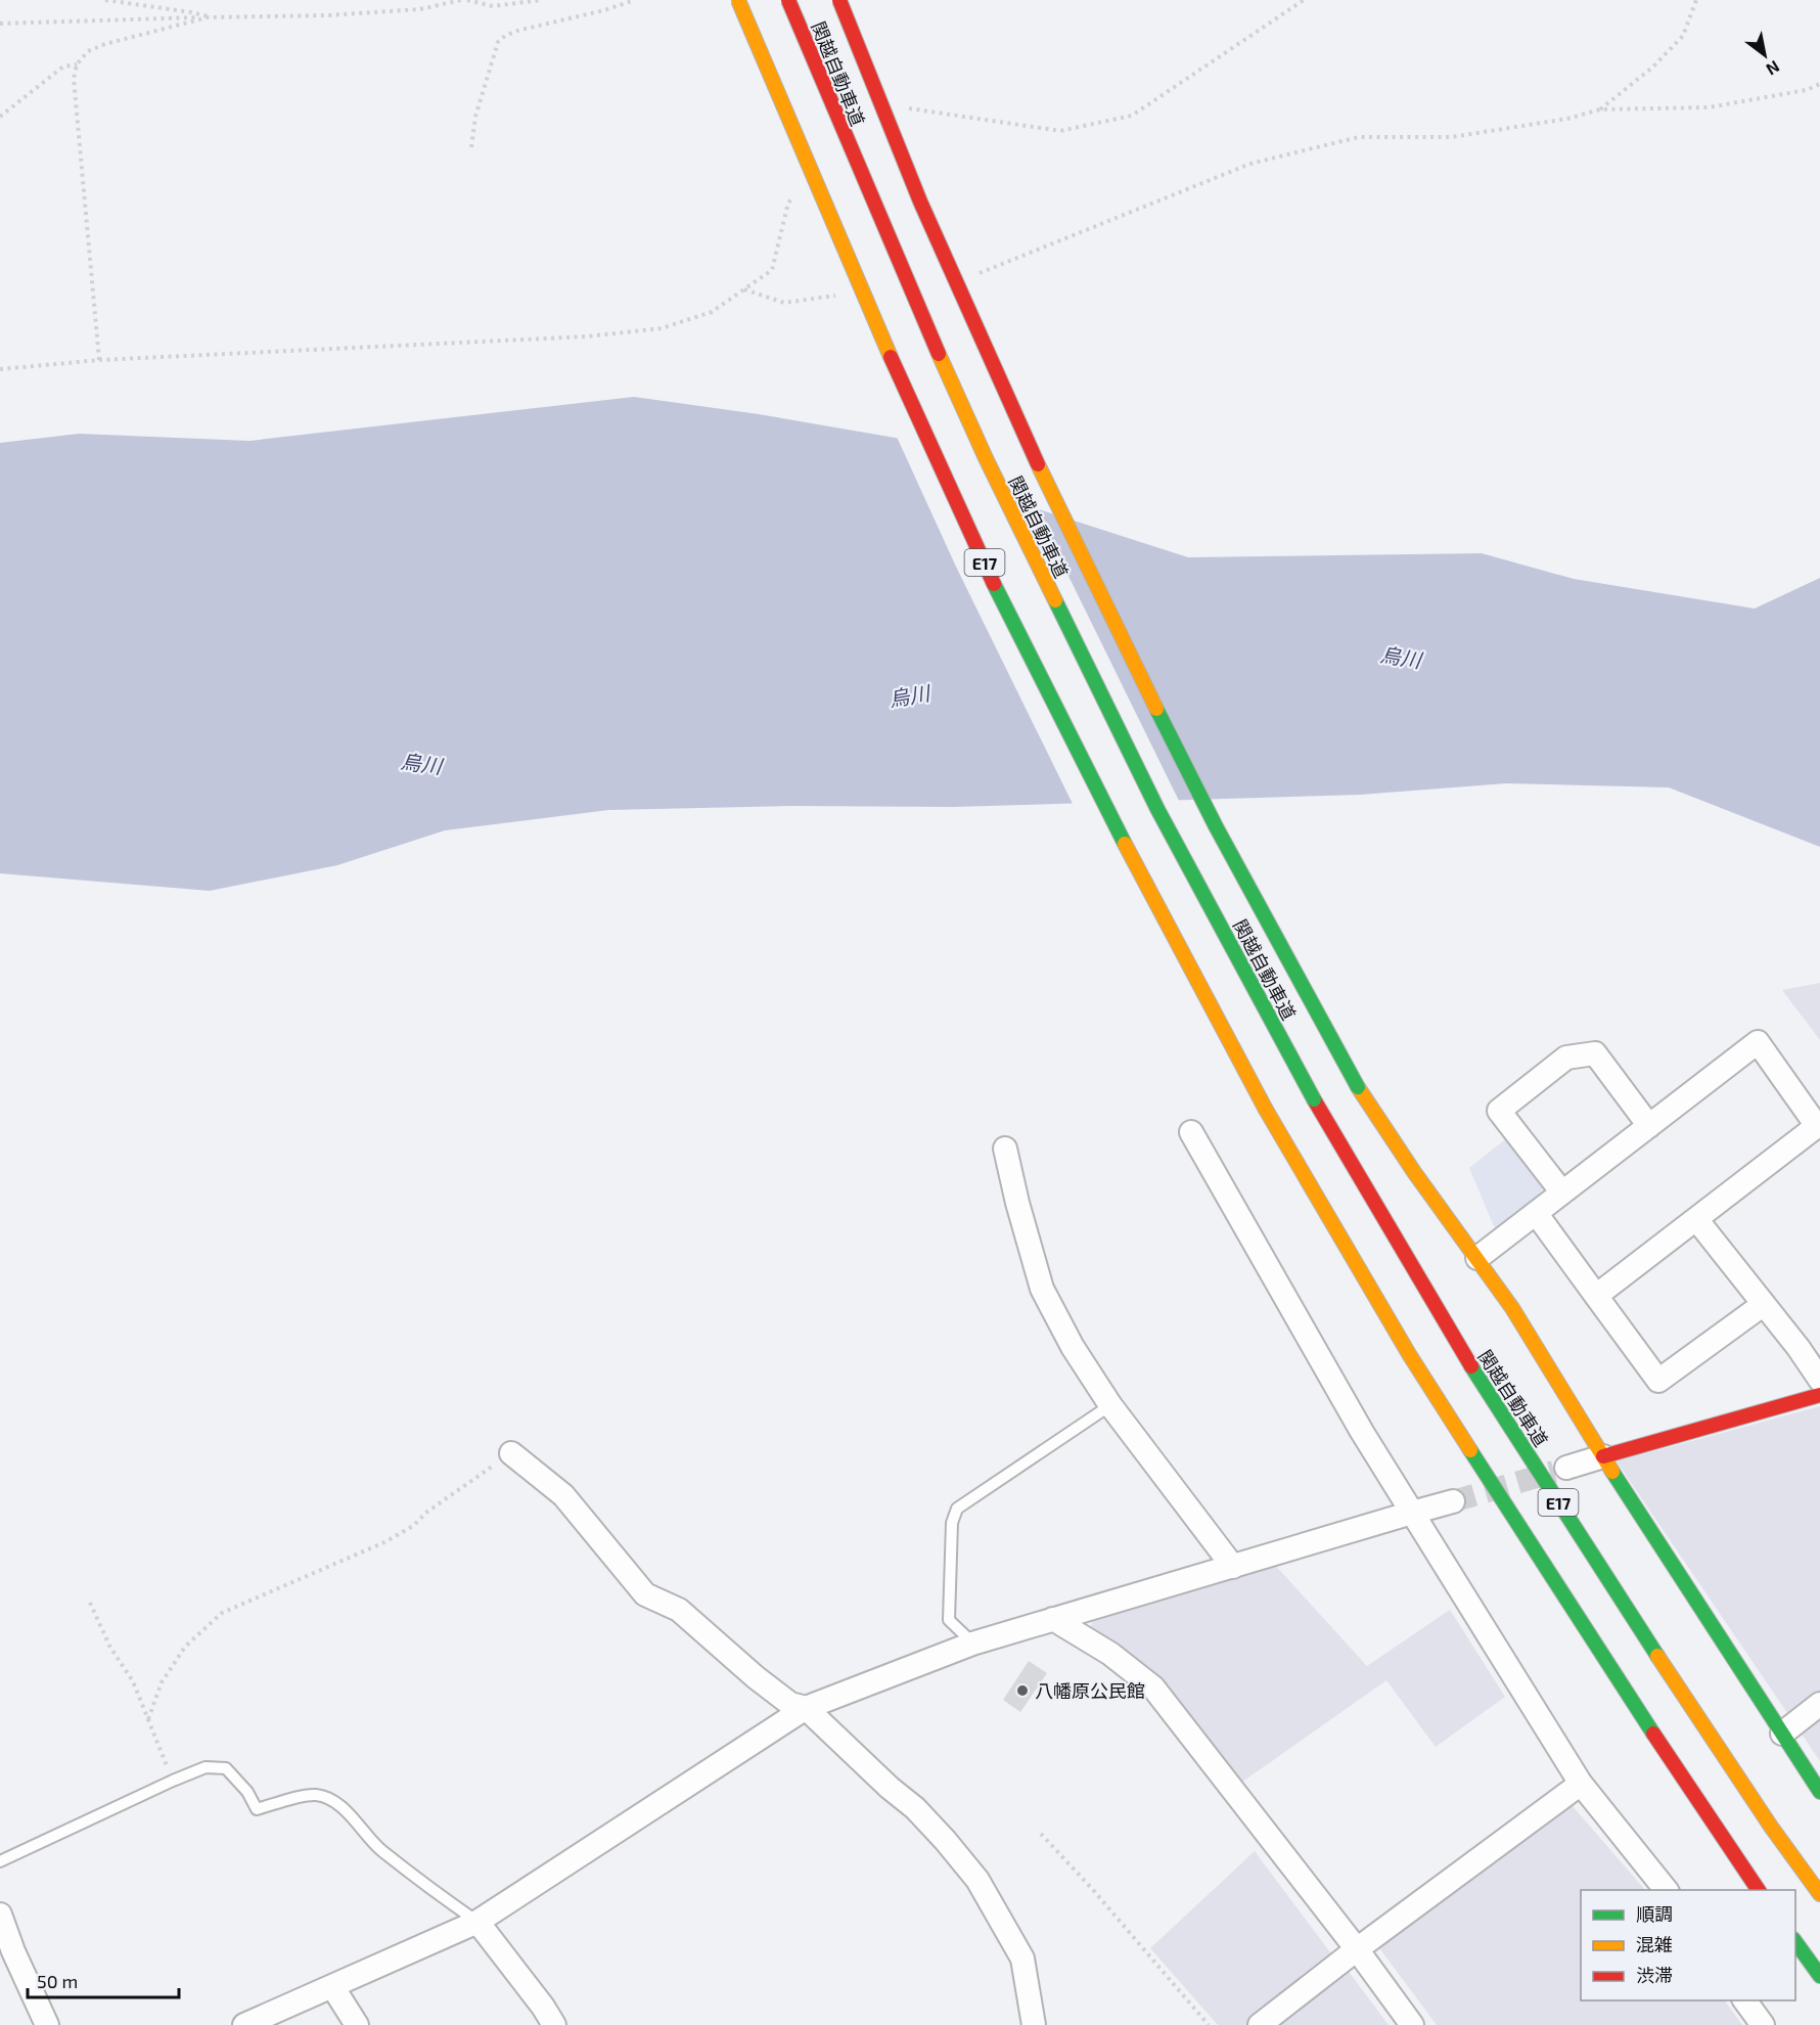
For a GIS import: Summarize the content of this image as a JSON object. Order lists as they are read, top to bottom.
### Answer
{
  "streets": {
    "main road": ["関越自動車道", "E17"]
  },
  "water": ["烏川"],
  "places": ["八幡原公民館"],
  "legend": ["順調", "混雑", "渋滞"],
  "scale_bar": "50 m",
  "north": "bottom right"
}
